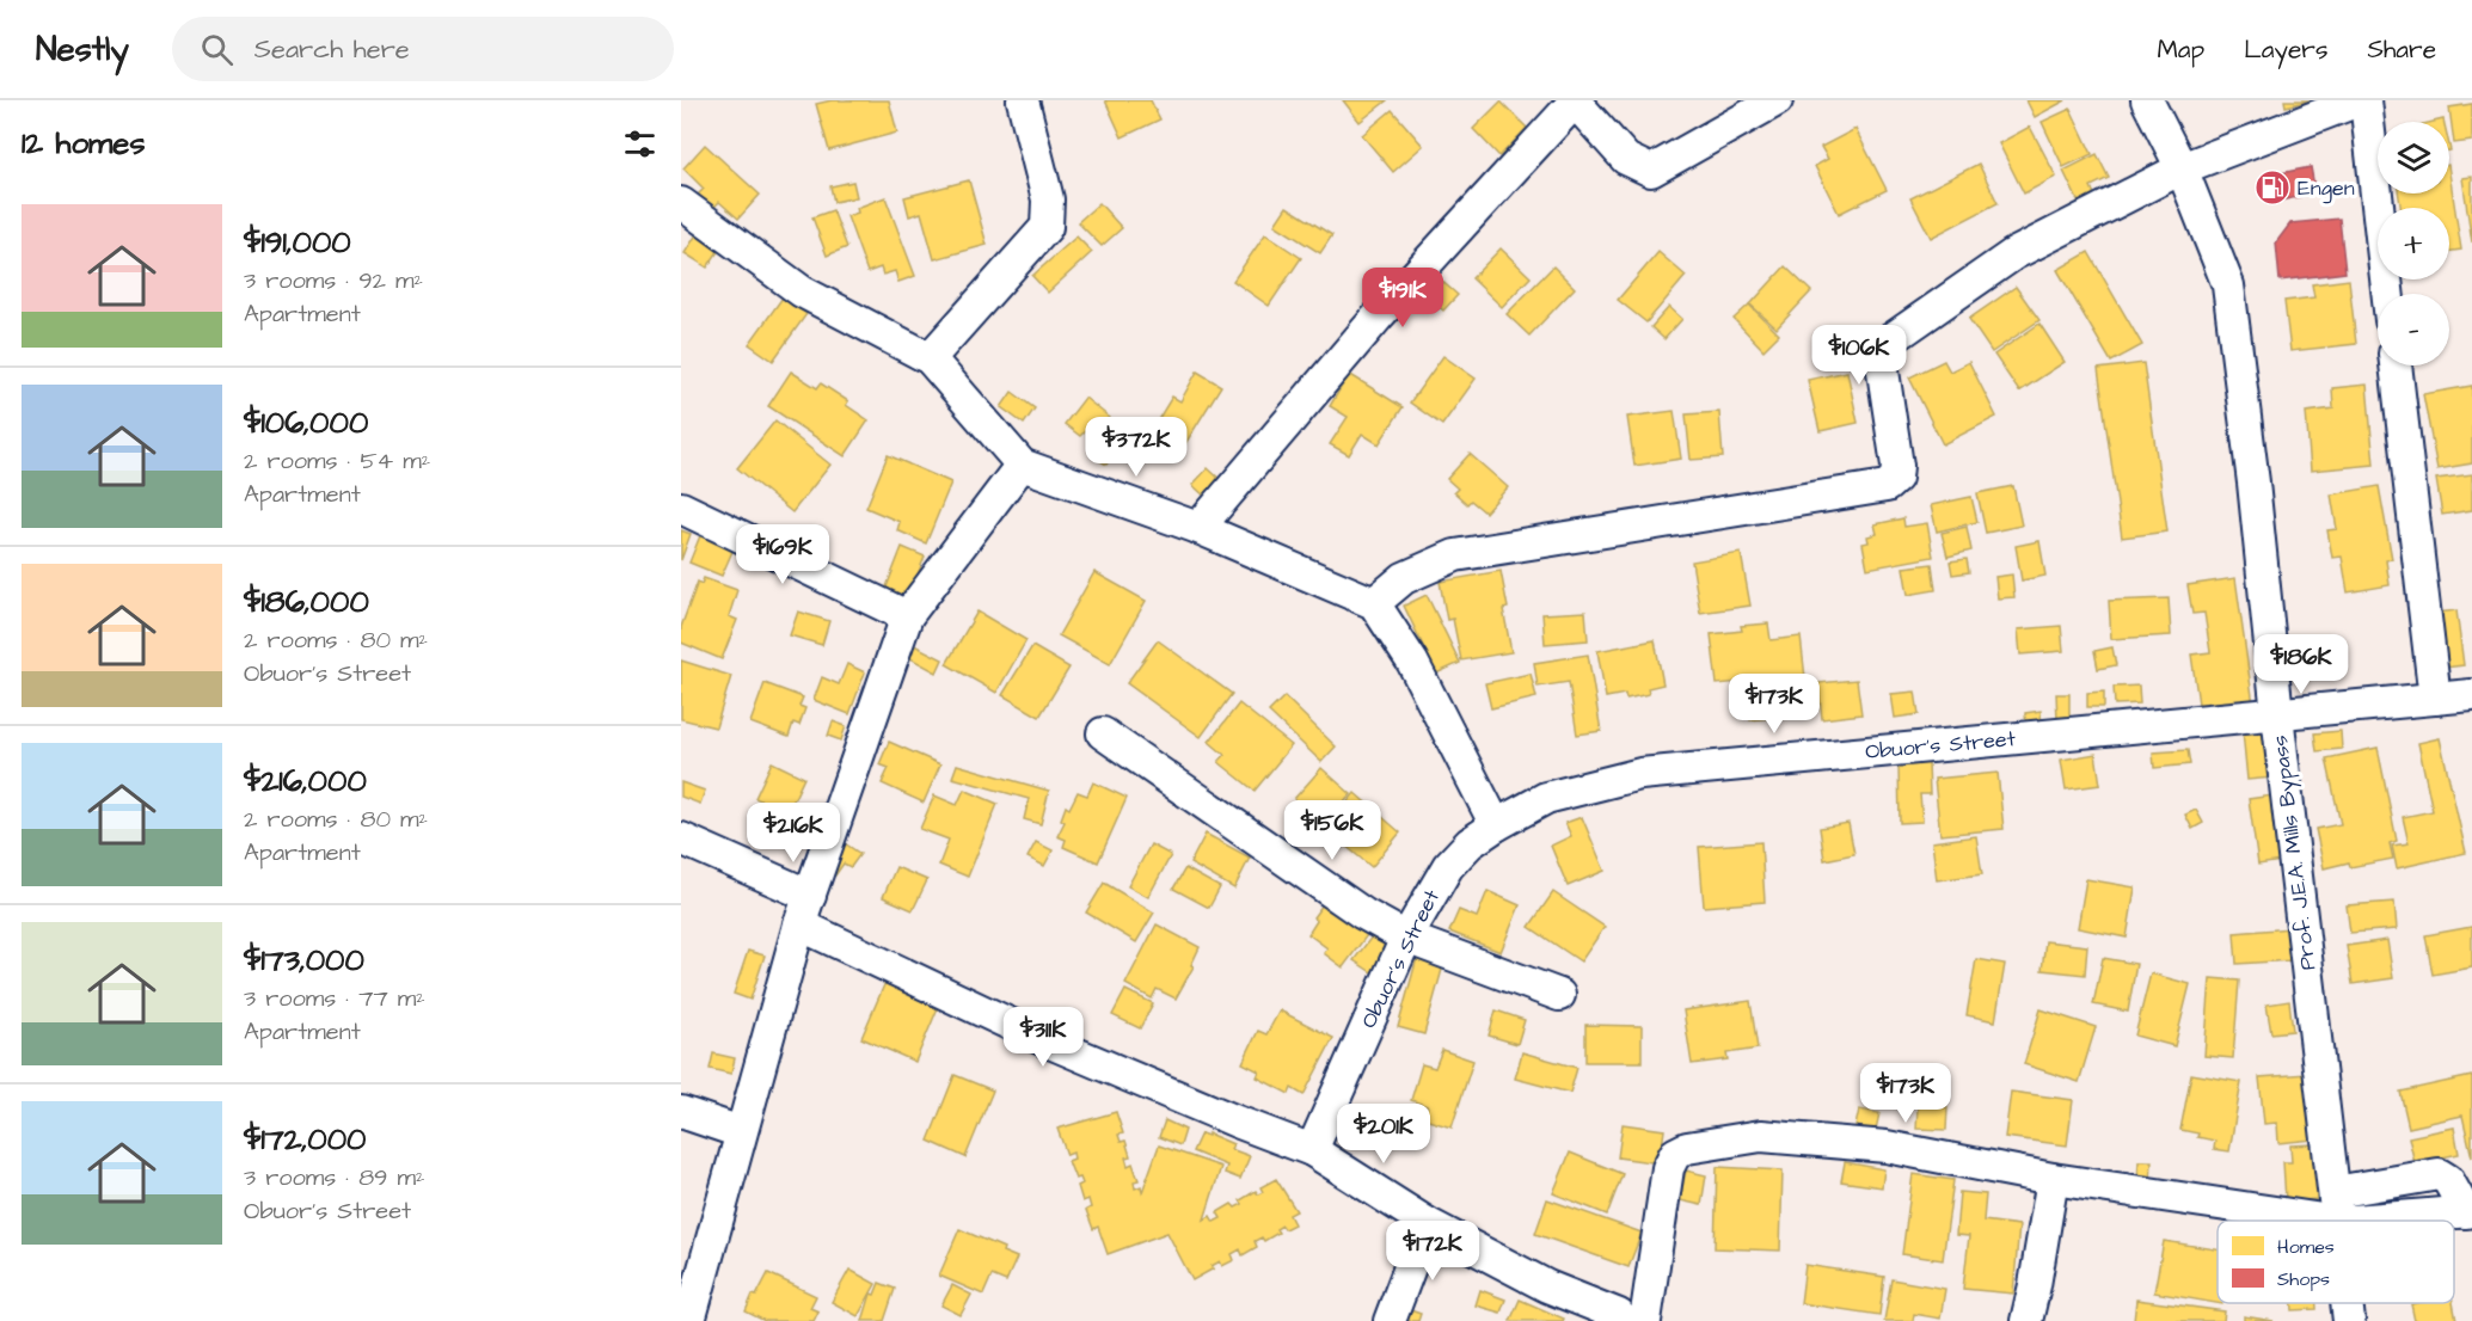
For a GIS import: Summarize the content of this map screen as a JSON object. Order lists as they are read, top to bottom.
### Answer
{
  "streets": {
    "street": ["Obuor’s Street", "Prof. J.E.A. Mills Bypass"]
  },
  "crossings": [
    ["Obuor’s Street", "Prof. J.E.A. Mills Bypass"]
  ],
  "places": {
    "fuel station": ["Engen"]
  },
  "legend": ["Homes", "Shops"],
  "page": {
    "header": "Nestly",
    "search": "Search here",
    "nav": ["Map", "Layers", "Share"],
    "heading": "12 homes",
    "map_buttons": ["+", "−"],
    "list": [
      {
        "name": "$191,000",
        "note": "3 rooms · 92 m² · Apartment"
      },
      {
        "name": "$106,000",
        "note": "2 rooms · 54 m² · Apartment"
      },
      {
        "name": "$186,000",
        "note": "2 rooms · 80 m² · Obuor’s Street"
      },
      {
        "name": "$216,000",
        "note": "2 rooms · 80 m² · Apartment"
      },
      {
        "name": "$173,000",
        "note": "3 rooms · 77 m² · Apartment"
      },
      {
        "name": "$172,000",
        "note": "3 rooms · 89 m² · Obuor’s Street"
      }
    ],
    "price": [
      "$191K",
      "$106K",
      "$372K",
      "$169K",
      "$186K",
      "$173K",
      "$156K",
      "$216K",
      "$311K",
      "$173K",
      "$201K",
      "$172K"
    ]
  }
}
